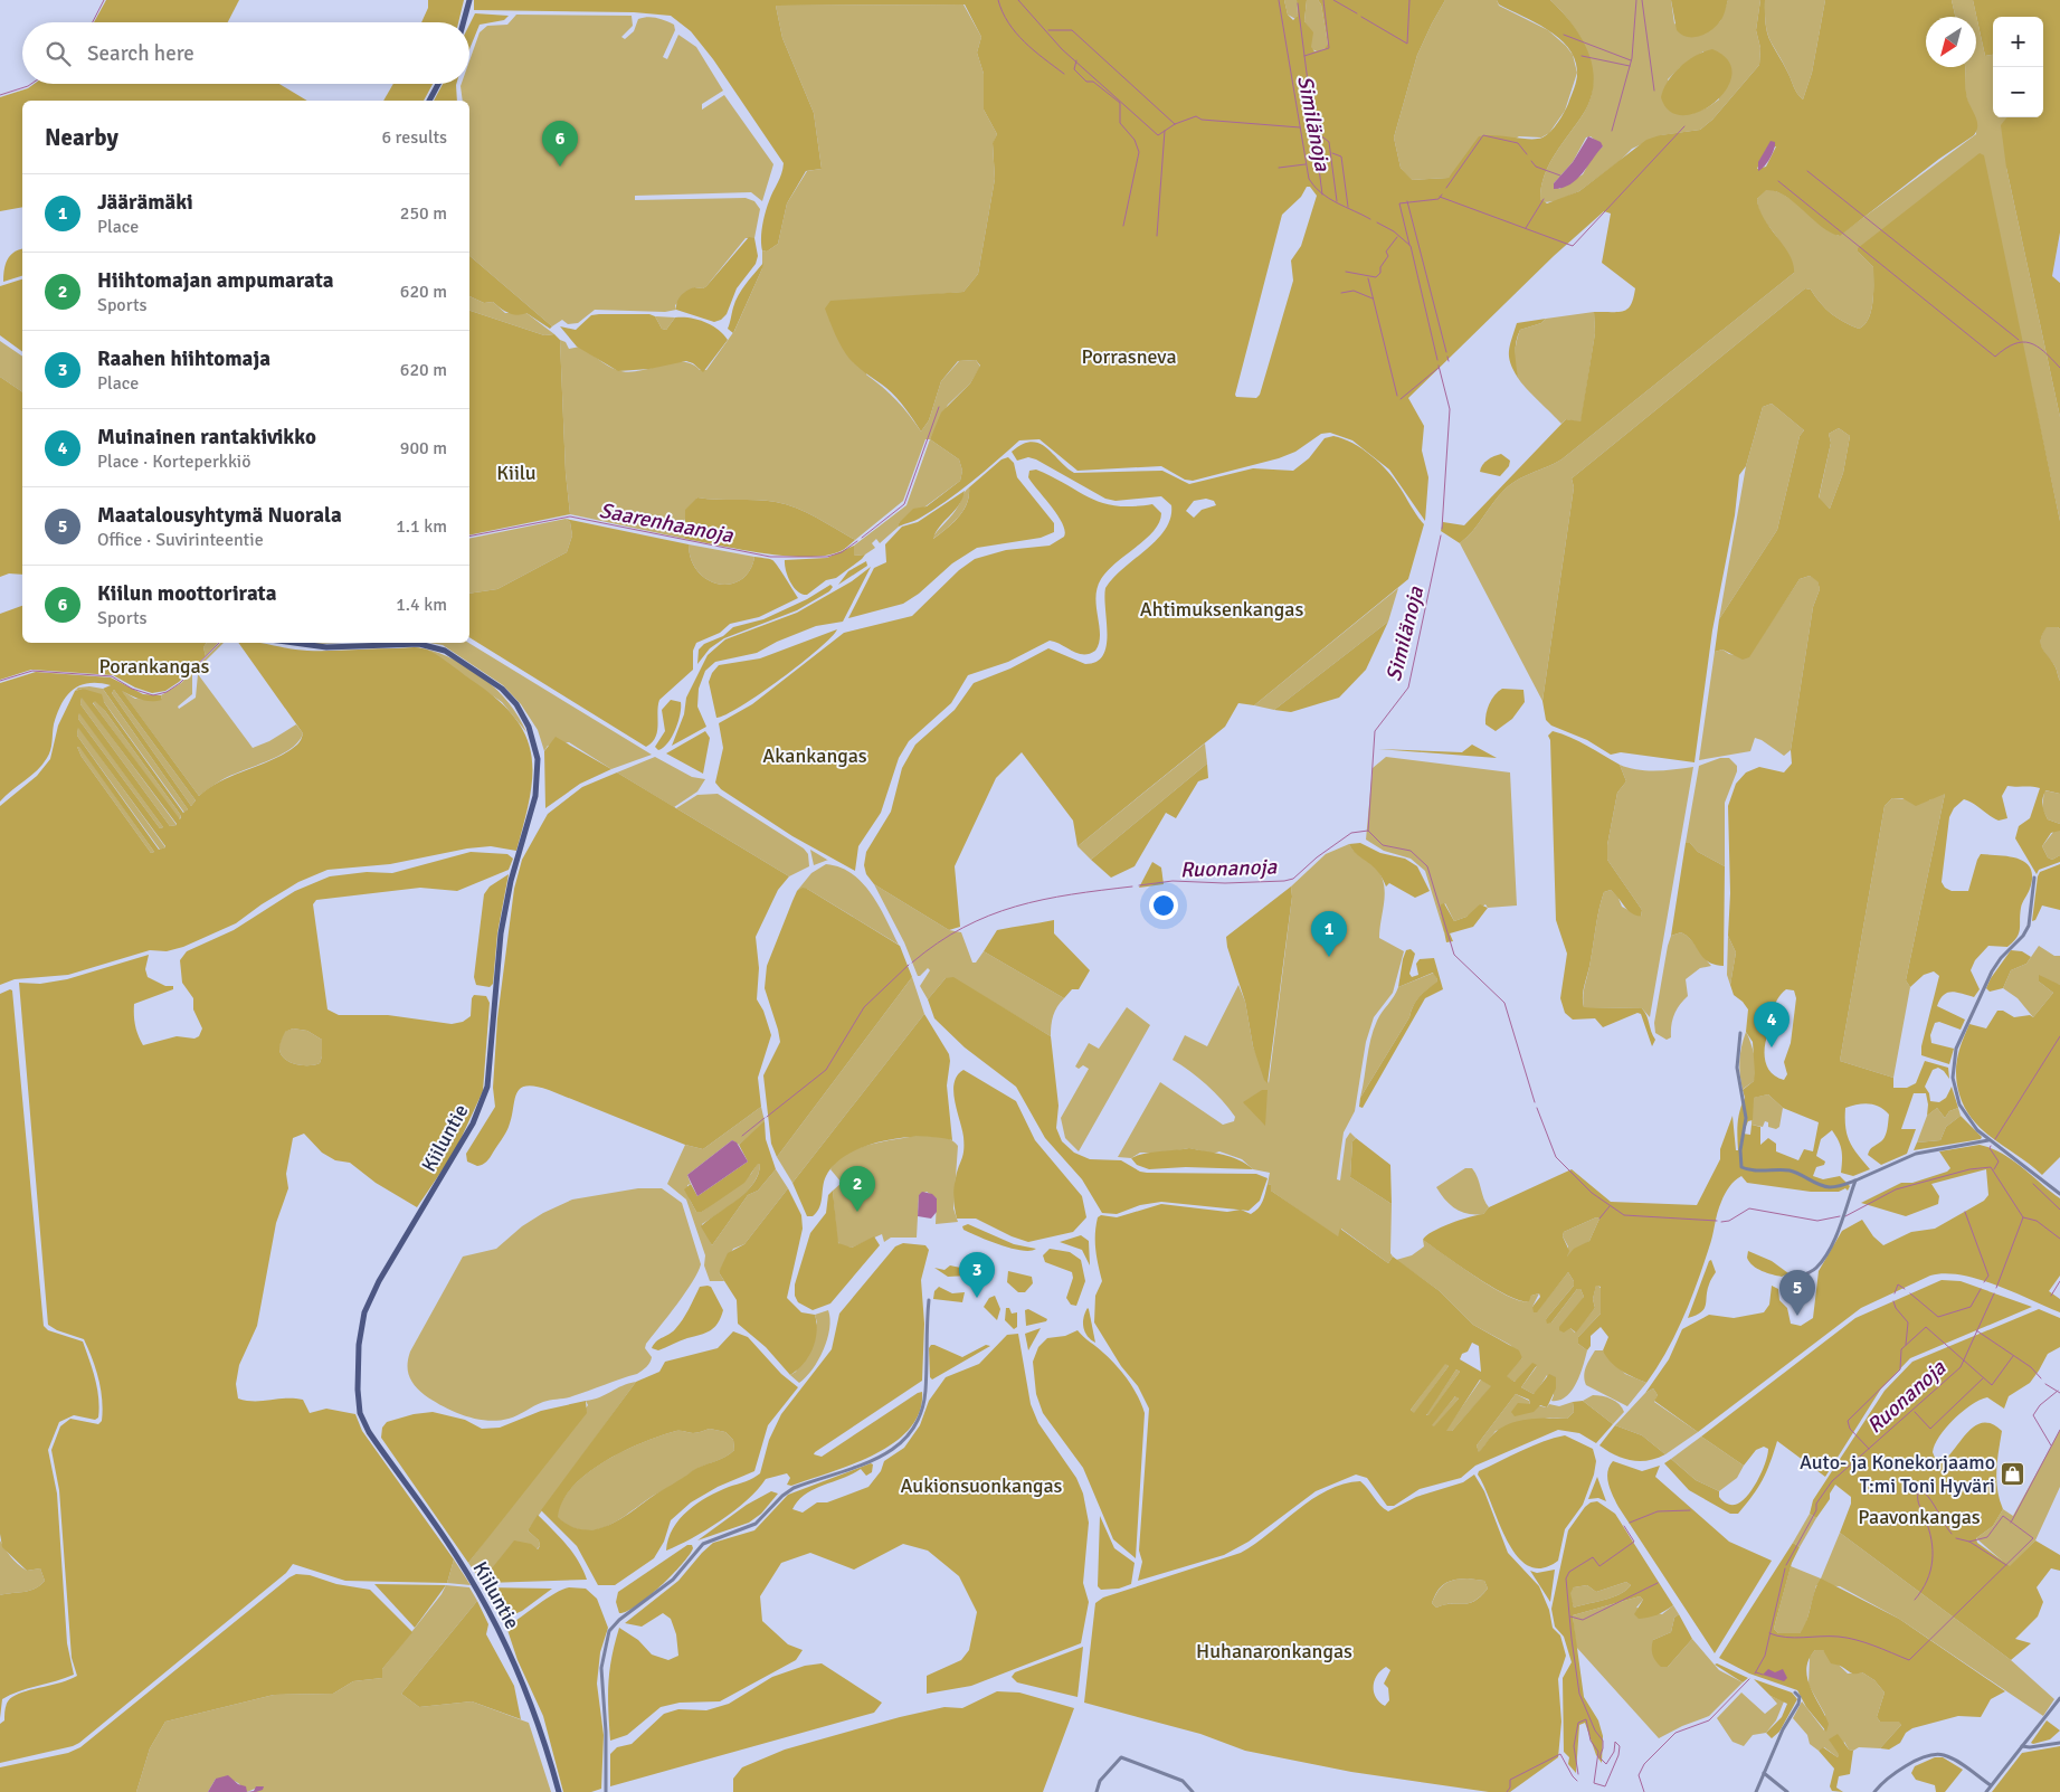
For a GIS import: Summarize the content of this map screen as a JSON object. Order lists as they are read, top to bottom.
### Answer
{
  "streets": {
    "street": ["Kiiluntie"]
  },
  "water": ["Similänoja", "Saarenhaanoja", "Ruonanoja"],
  "parks": [
    "Porrasneva",
    "Kiilu",
    "Ahtimuksenkangas",
    "Porankangas",
    "Akankangas",
    "Aukionsuonkangas",
    "Paavonkangas",
    "Huhanaronkangas"
  ],
  "places": {
    "shop": ["Auto- ja Konekorjaamo T:mi Toni Hyväri"]
  },
  "north": "bottom left",
  "page": {
    "map_buttons": ["+", "−"],
    "search": "Search here",
    "heading": ["Nearby", "6 results"],
    "pins": [
      "6",
      "1",
      "4",
      "2",
      "3",
      "5"
    ],
    "list": [
      {
        "mark": "1",
        "name": "Jäärämäki",
        "note": "Place",
        "value": "250 m"
      },
      {
        "mark": "2",
        "name": "Hiihtomajan ampumarata",
        "note": "Sports",
        "value": "620 m"
      },
      {
        "mark": "3",
        "name": "Raahen hiihtomaja",
        "note": "Place",
        "value": "620 m"
      },
      {
        "mark": "4",
        "name": "Muinainen rantakivikko",
        "note": "Place · Korteperkkiö",
        "value": "900 m"
      },
      {
        "mark": "5",
        "name": "Maatalousyhtymä Nuorala",
        "note": "Office · Suvirinteentie",
        "value": "1.1 km"
      },
      {
        "mark": "6",
        "name": "Kiilun moottorirata",
        "note": "Sports",
        "value": "1.4 km"
      }
    ]
  }
}
